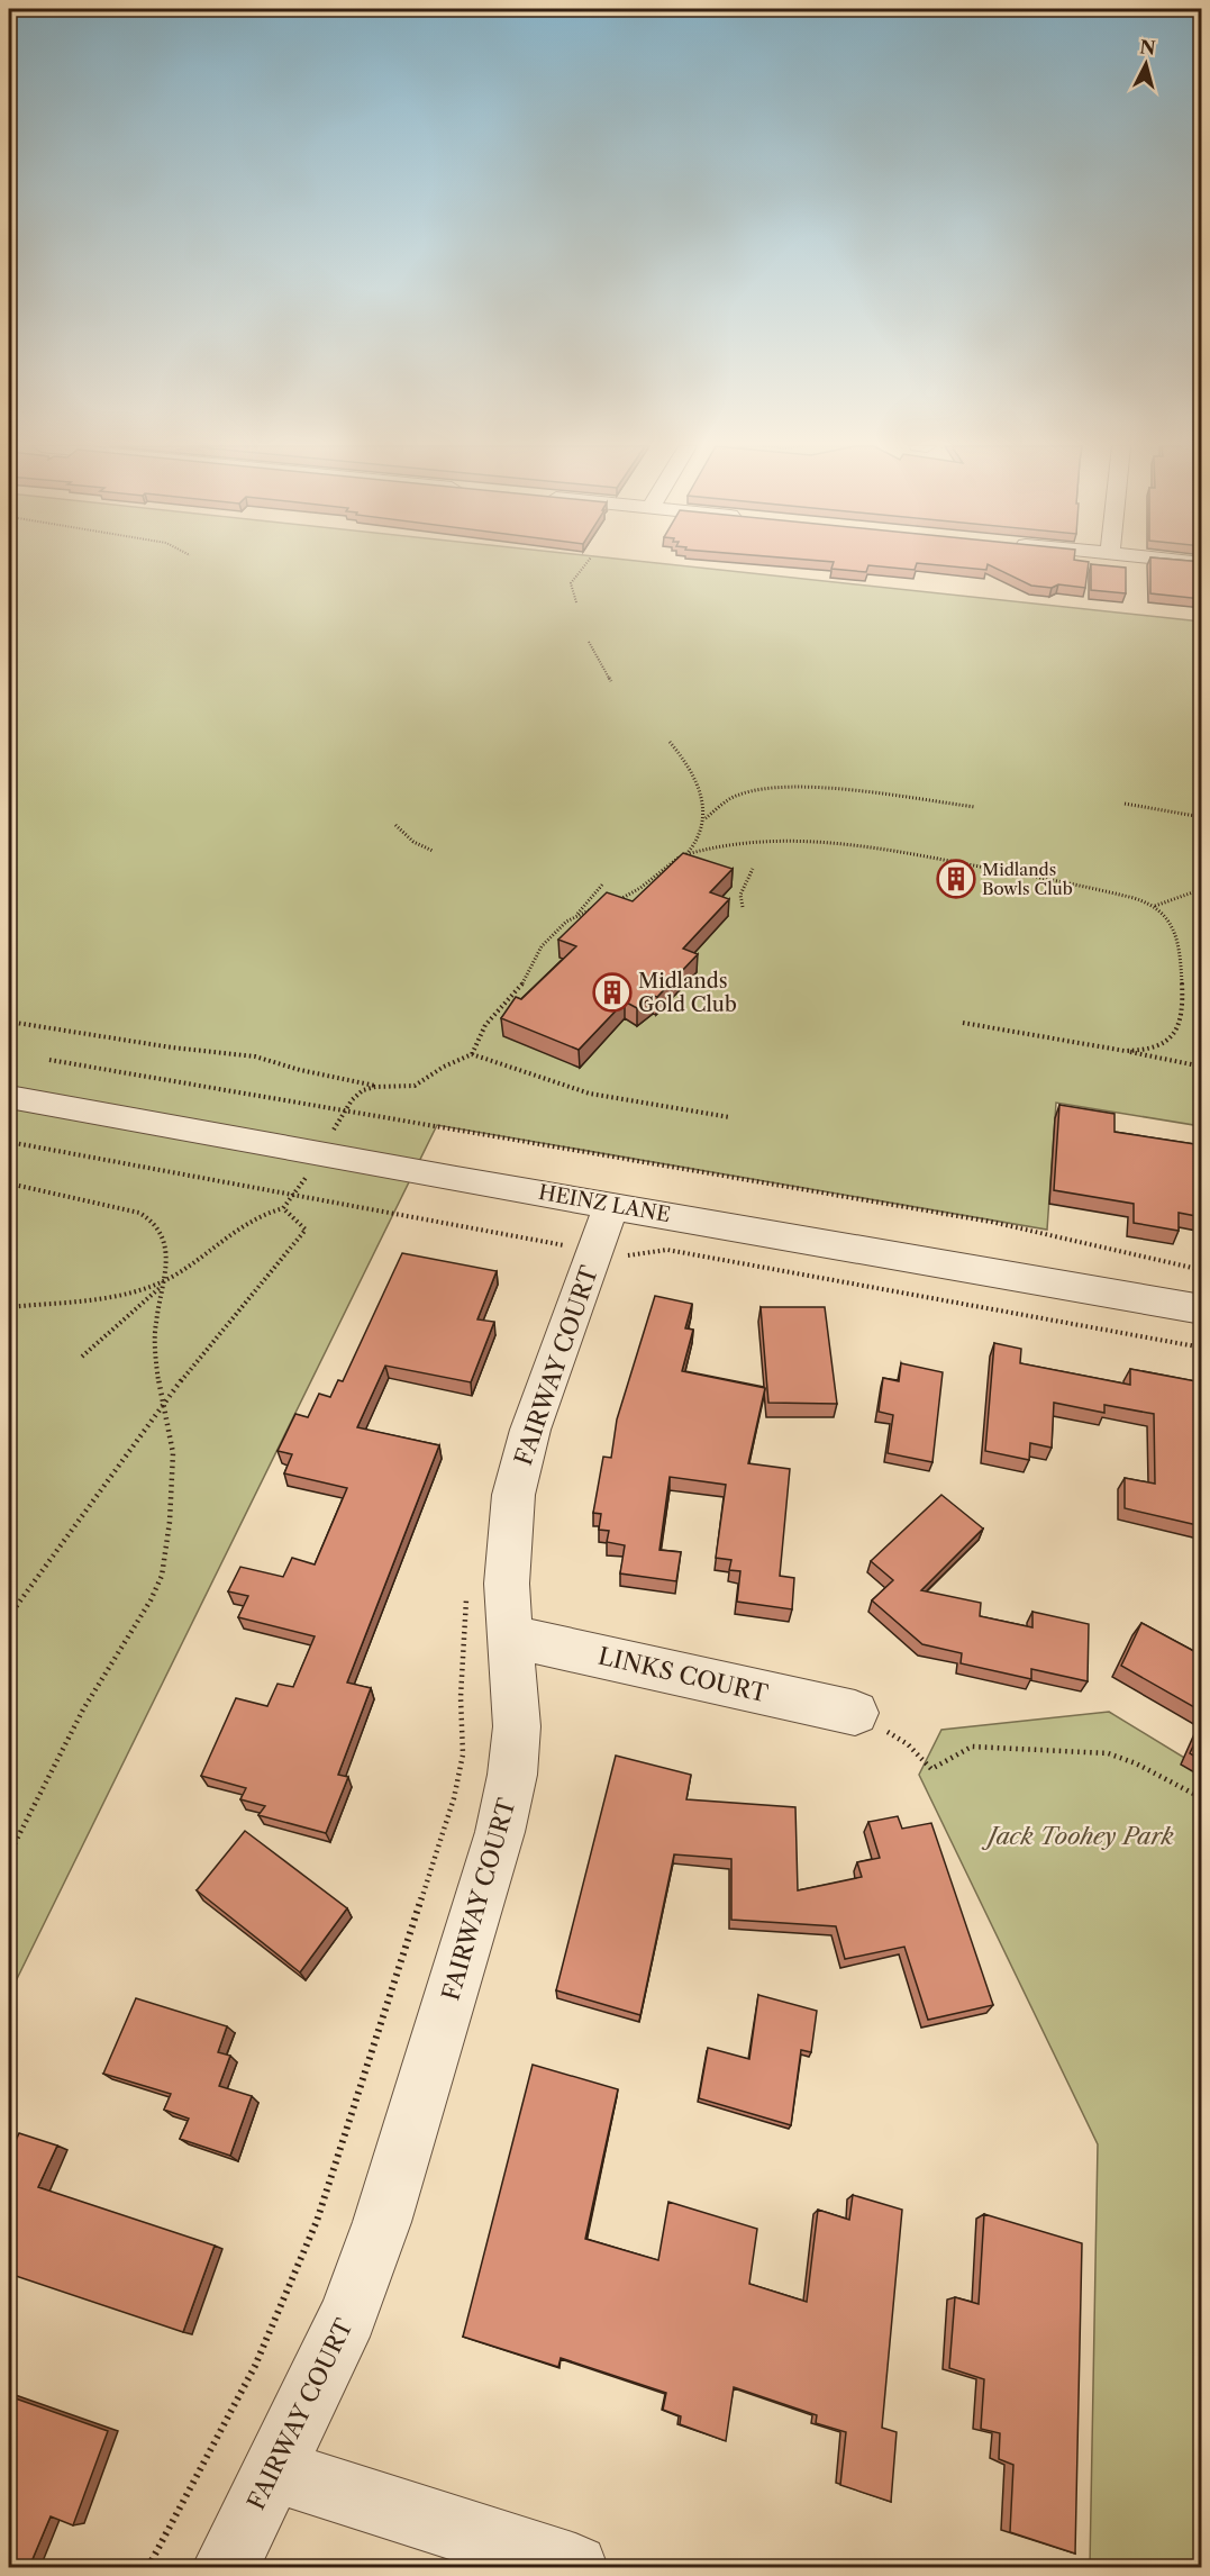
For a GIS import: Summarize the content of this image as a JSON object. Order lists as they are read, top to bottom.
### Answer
{
  "streets": {
    "street": ["HEINZ LANE", "FAIRWAY COURT", "LINKS COURT"]
  },
  "crossings": [
    ["HEINZ LANE", "FAIRWAY COURT"],
    ["FAIRWAY COURT", "LINKS COURT"]
  ],
  "parks": ["Jack Toohey Park"],
  "places": {
    "building": ["Midlands Bowls Club", "Midlands Gold Club"]
  },
  "north": "top"
}
